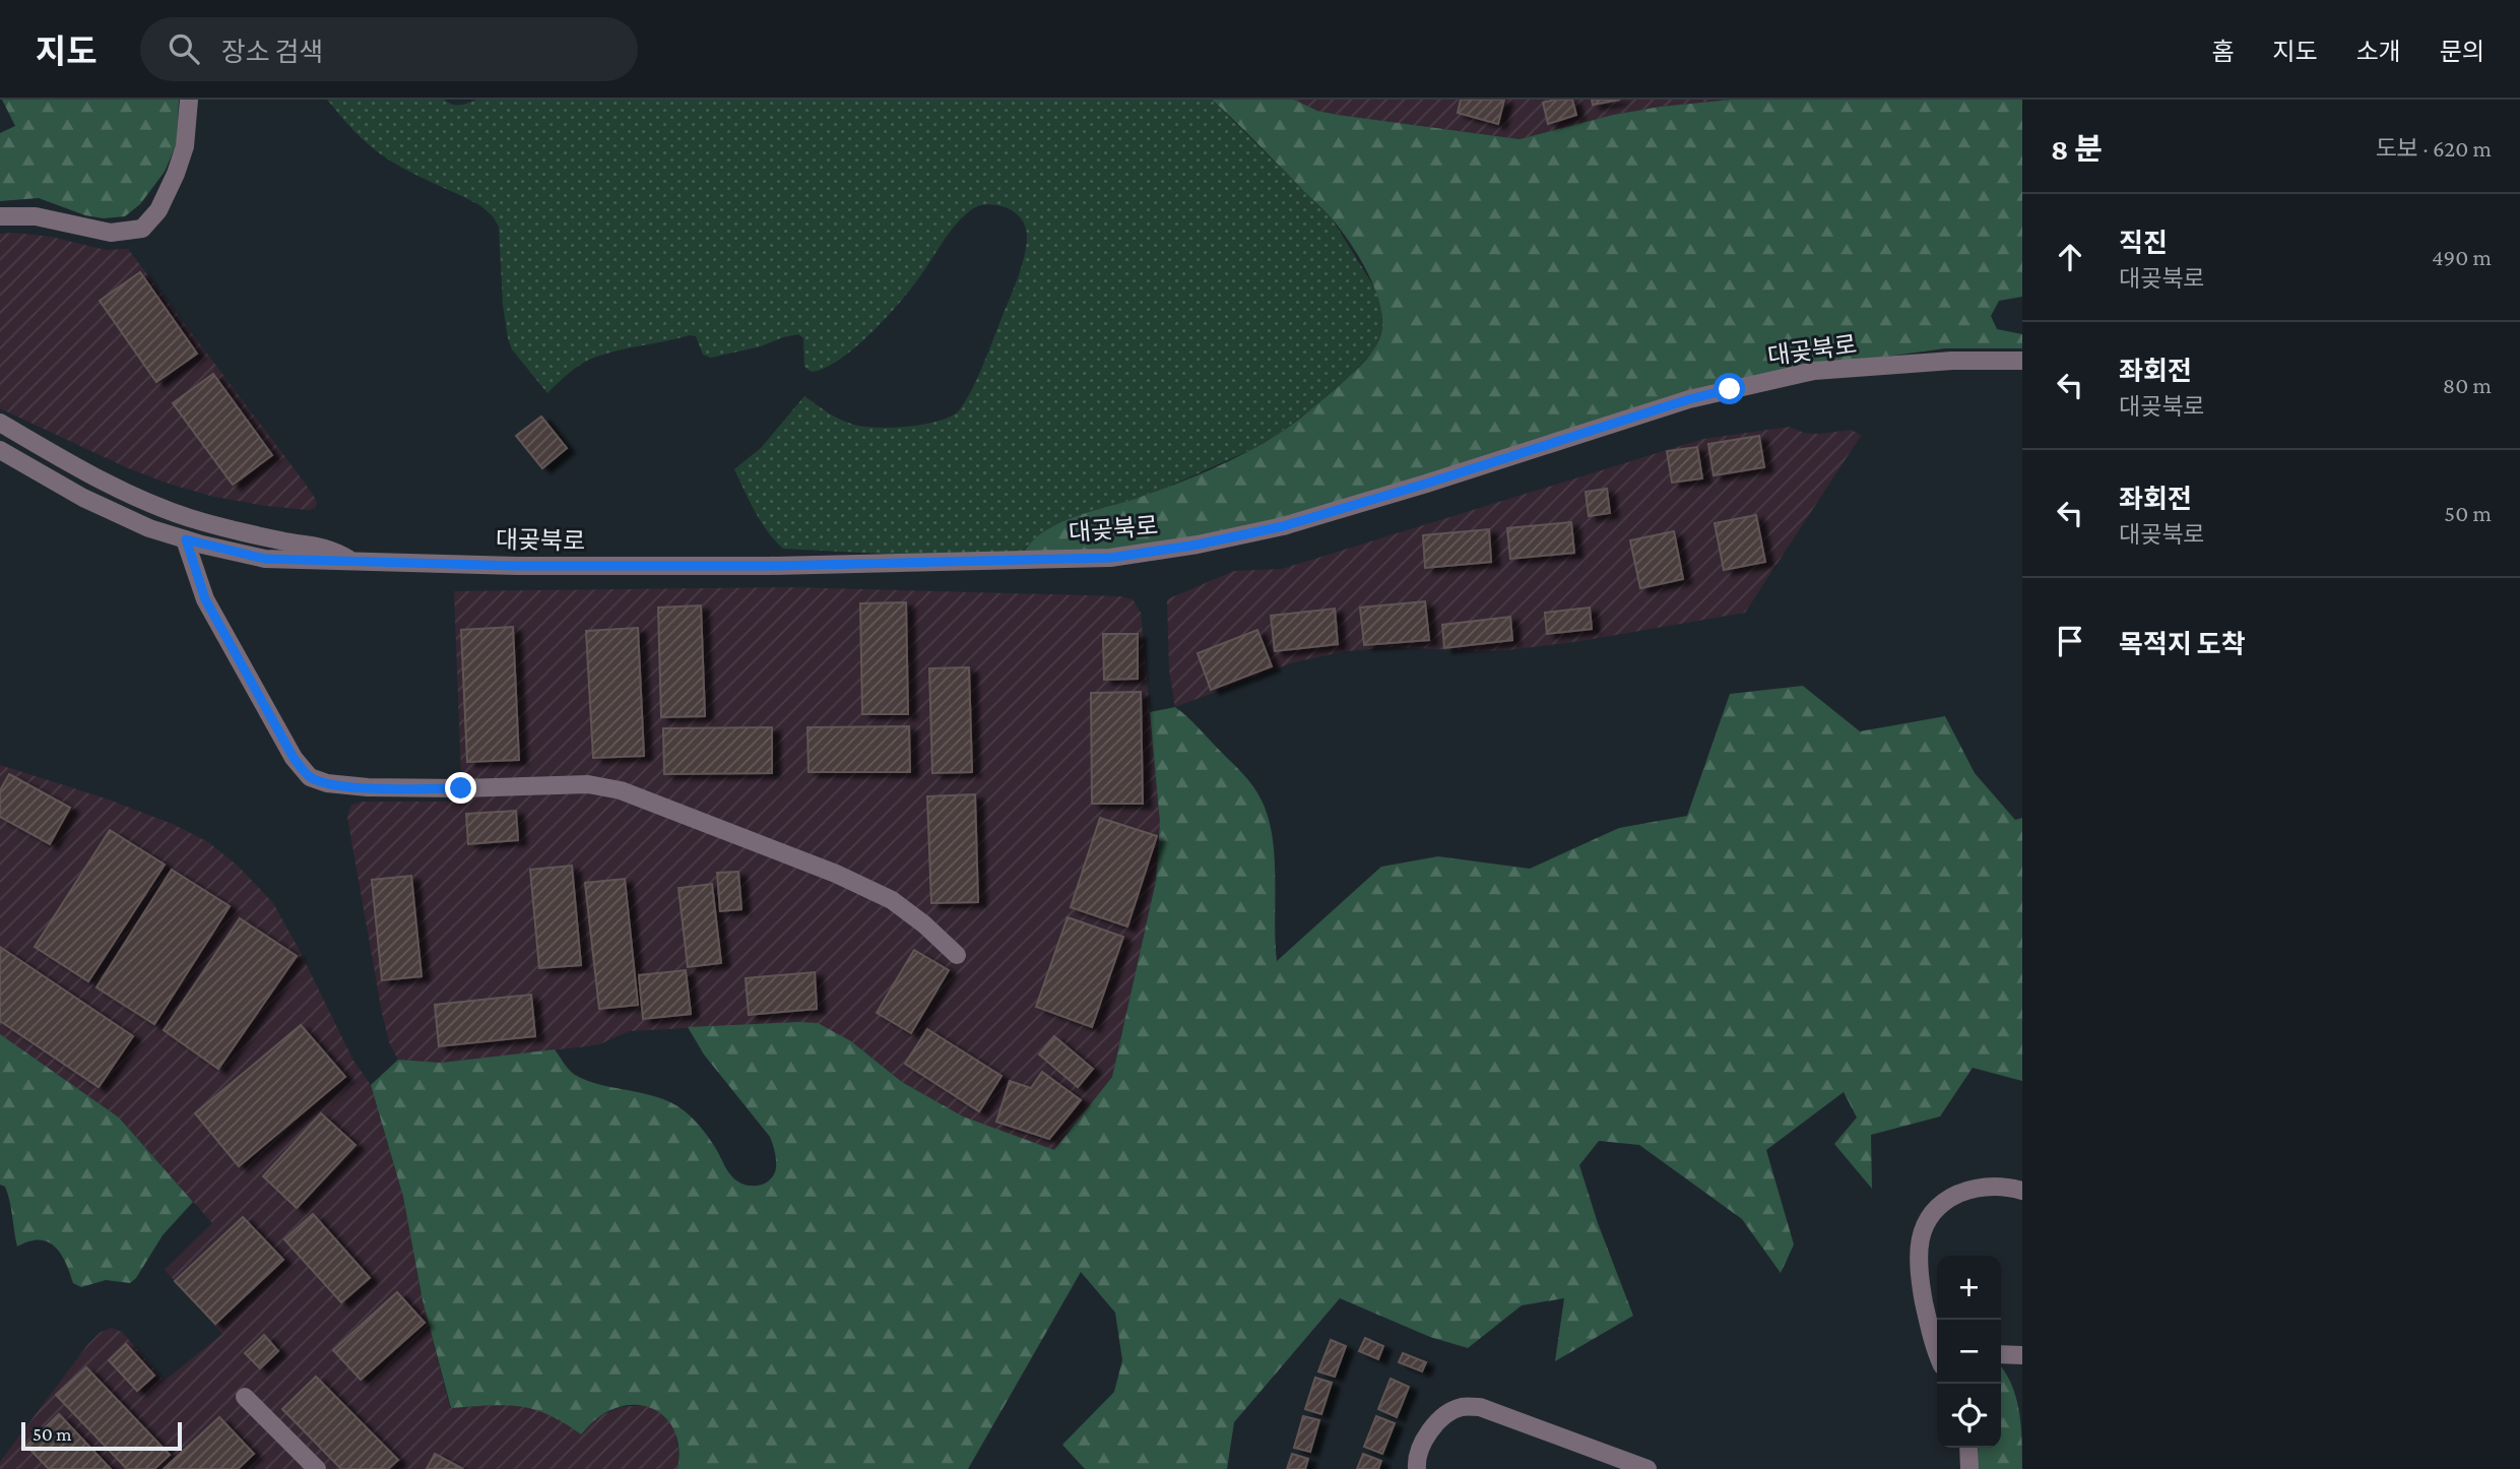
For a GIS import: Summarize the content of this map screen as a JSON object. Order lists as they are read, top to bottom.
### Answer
{
  "streets": {
    "street": ["대곶북로"]
  },
  "scale_bar": "50 m",
  "page": {
    "header": "지도",
    "search": "장소 검색",
    "nav": [
      "홈",
      "지도",
      "소개",
      "문의"
    ],
    "heading": ["8 분", "도보 · 620 m"],
    "list": [
      ["직진", "대곶북로", "490 m"],
      ["좌회전", "대곶북로", "80 m"],
      ["좌회전", "대곶북로", "50 m"],
      "목적지 도착"
    ],
    "map_buttons": ["+", "−"],
    "scale": "50 m"
  }
}
